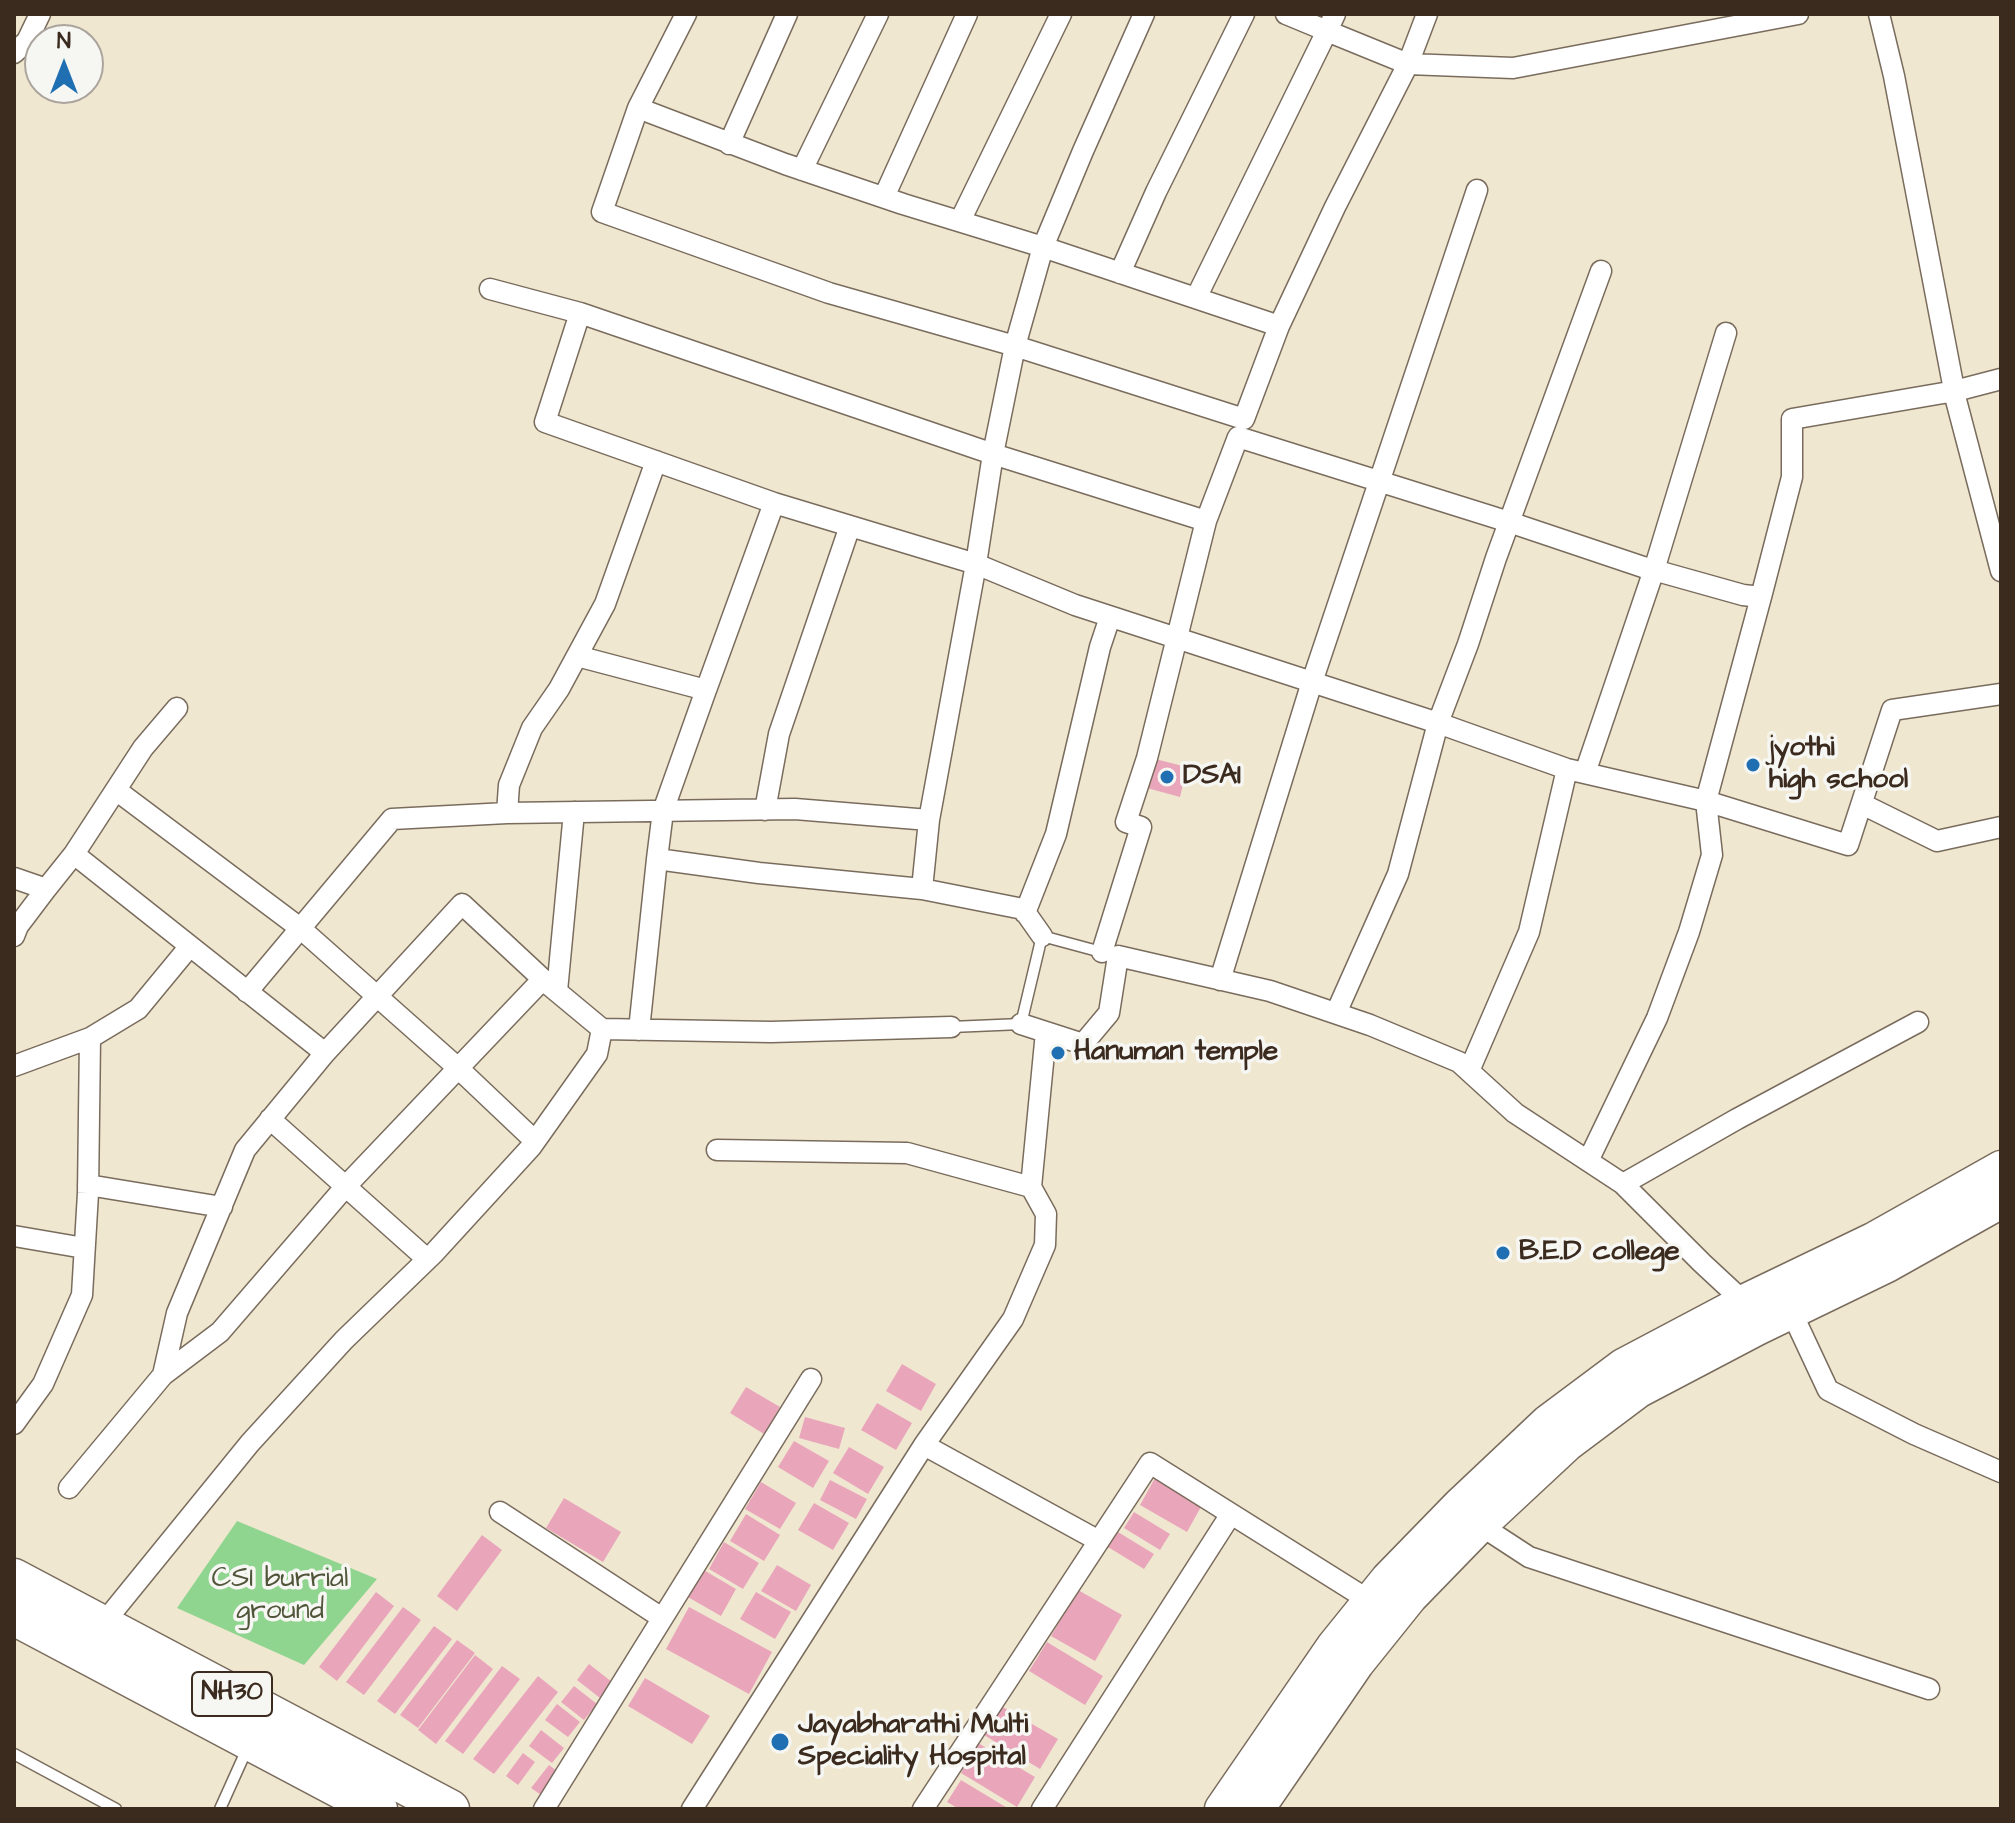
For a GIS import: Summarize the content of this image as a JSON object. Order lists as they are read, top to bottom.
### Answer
{
  "streets": {
    "highway": ["NH30"]
  },
  "parks": ["CSI burrial ground"],
  "places": [
    "jyothi high school",
    "DSAI",
    "Hanuman temple",
    "B.E.D college",
    "Jayabharathi Multi Speciality Hospital"
  ],
  "north": "top"
}
